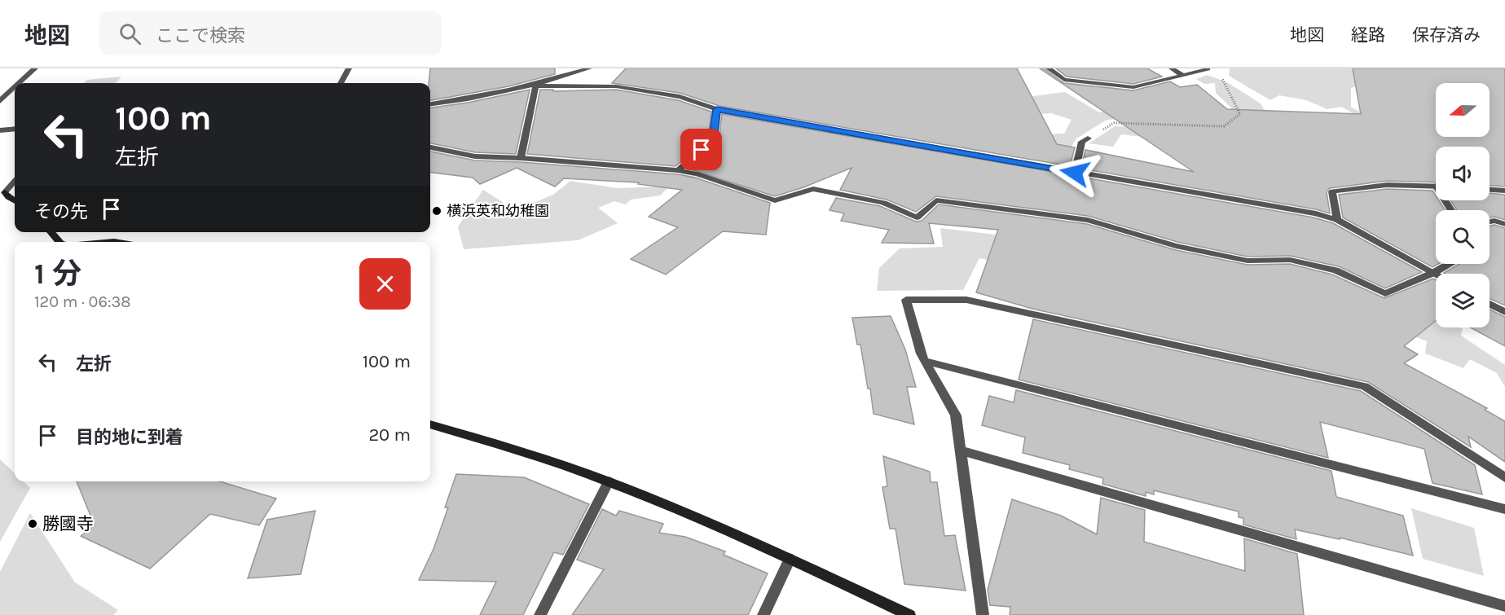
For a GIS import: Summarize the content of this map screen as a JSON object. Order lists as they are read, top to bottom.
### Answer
{
  "places": ["横浜英和幼稚園", "勝國寺"],
  "north": "left",
  "page": {
    "header": "地図",
    "search": "ここで検索",
    "nav": ["地図", "経路", "保存済み"],
    "turn": ["100 m", "左折"],
    "then": "その先",
    "heading": ["1 分", "120 m · 06:38"],
    "list": [
      {
        "name": "左折",
        "value": "100 m"
      },
      {
        "name": "目的地に到着",
        "value": "20 m"
      }
    ]
  }
}
